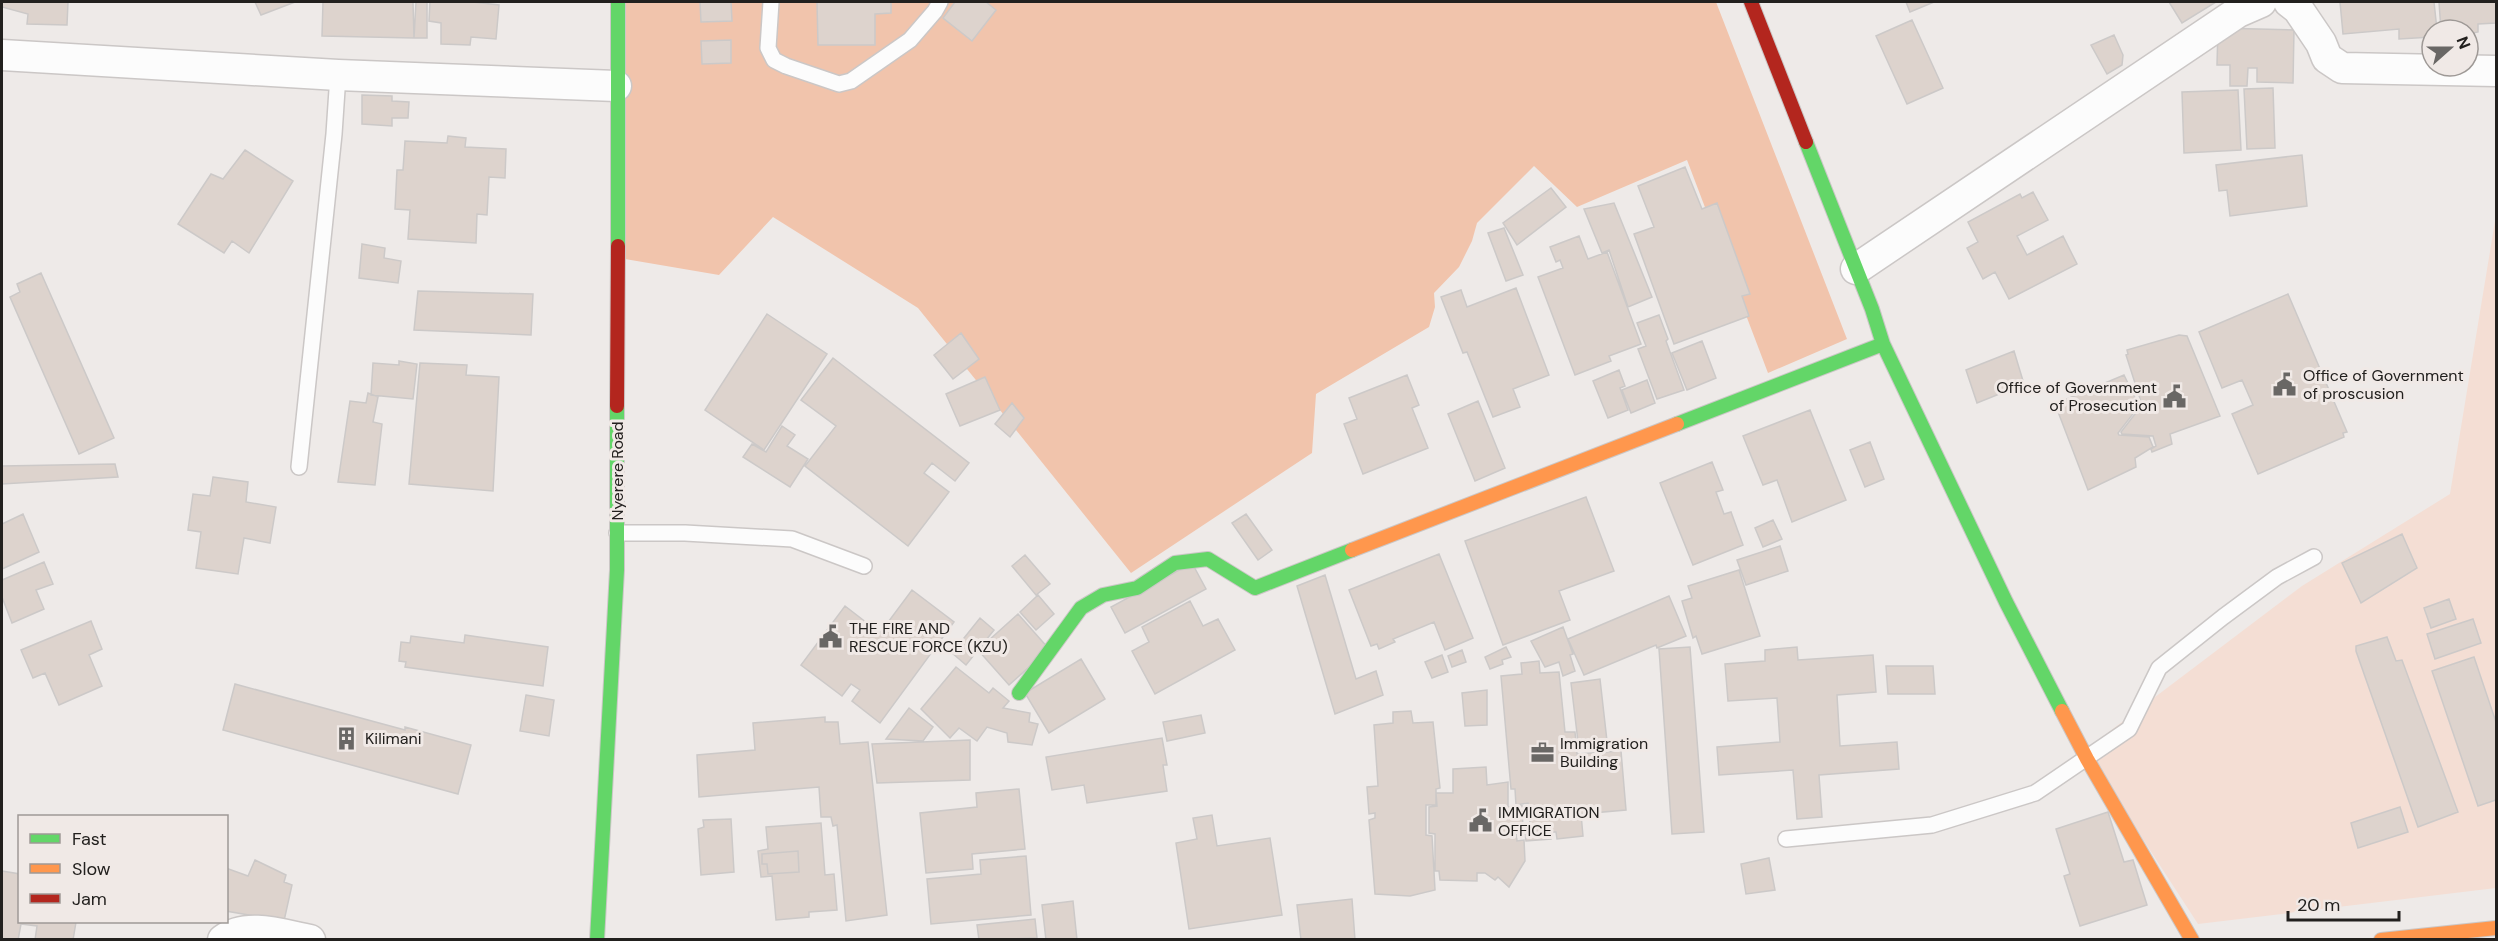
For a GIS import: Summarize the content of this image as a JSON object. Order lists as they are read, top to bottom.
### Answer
{
  "streets": {
    "street": ["Nyerere Road"]
  },
  "places": {
    "public building": [
      "Office of Government of proscusion",
      "Office of Government of Prosecution",
      "THE FIRE AND RESCUE FORCE (KZU)",
      "IMMIGRATION OFFICE"
    ],
    "building": ["Kilimani"],
    "office": ["Immigration Building"]
  },
  "legend": ["Fast", "Slow", "Jam"],
  "scale_bar": "20 m",
  "north": "right"
}
